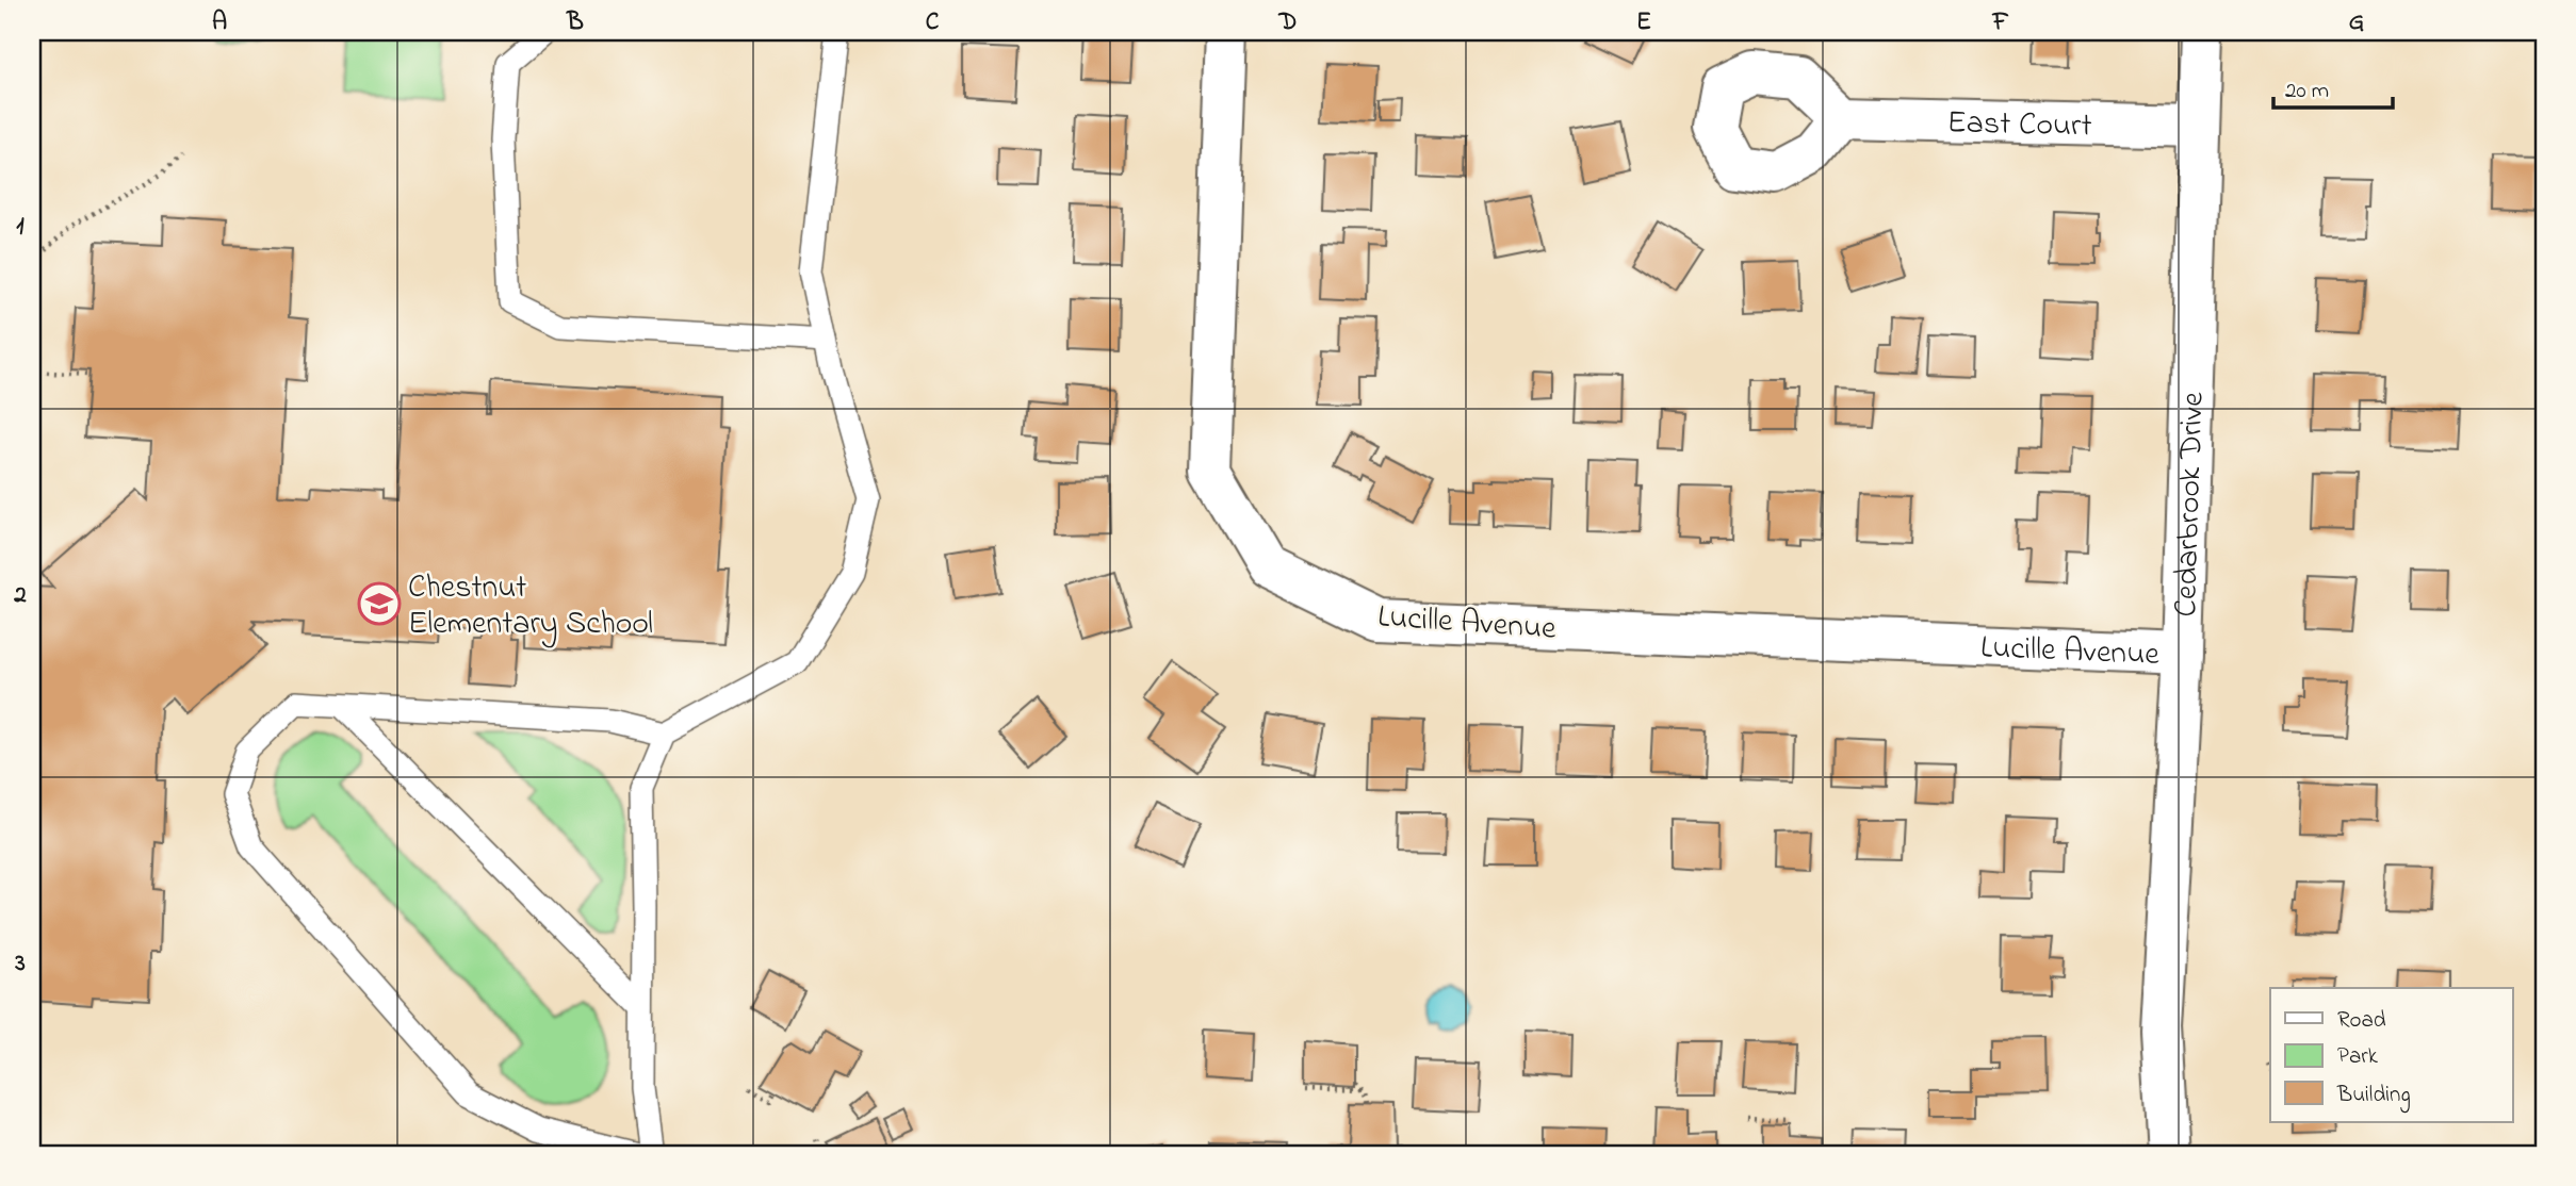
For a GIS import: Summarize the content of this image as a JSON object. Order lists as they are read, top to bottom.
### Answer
{
  "streets": {
    "street": ["East Court", "Cedarbrook Drive", "Lucille Avenue"]
  },
  "crossings": [
    ["East Court", "Cedarbrook Drive"],
    ["Cedarbrook Drive", "Lucille Avenue"]
  ],
  "places": {
    "school or university": ["Chestnut Elementary School"]
  },
  "legend": ["Road", "Park", "Building"],
  "scale_bar": "20 m",
  "grid": {
    "columns": [
      "A",
      "B",
      "C",
      "D",
      "E",
      "F",
      "G"
    ],
    "rows": ["1", "2", "3"]
  }
}
